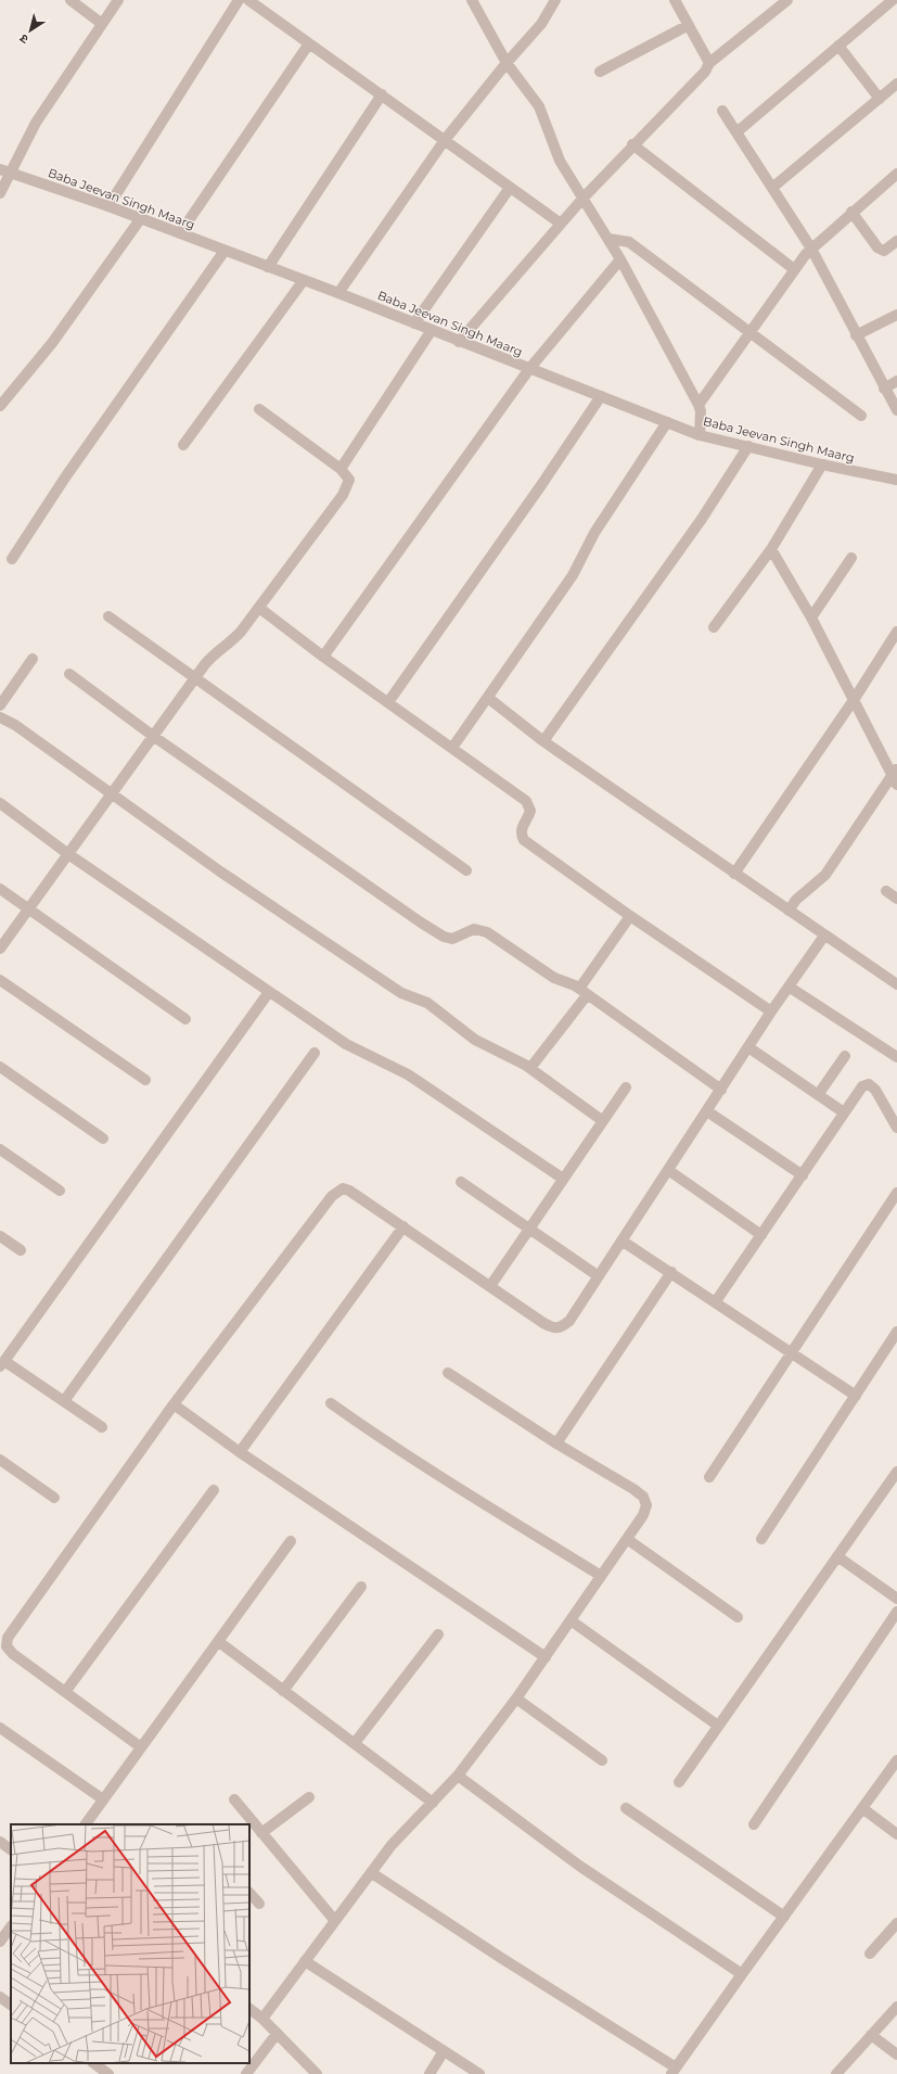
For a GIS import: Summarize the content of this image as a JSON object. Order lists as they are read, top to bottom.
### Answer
{
  "streets": {
    "street": ["Baba Jeevan Singh Maarg"]
  },
  "north": "bottom left"
}
